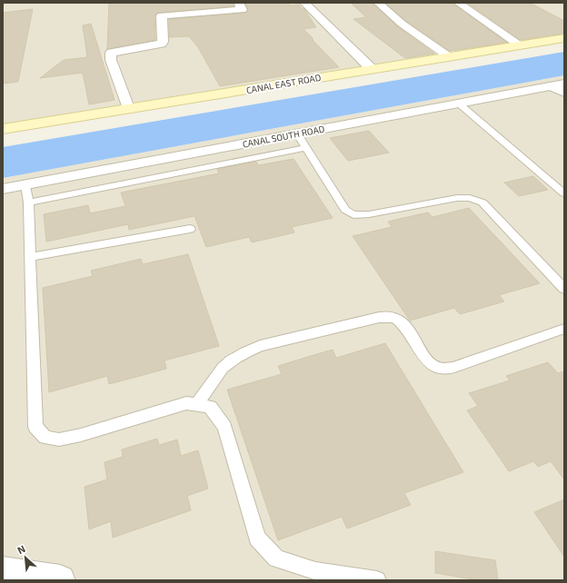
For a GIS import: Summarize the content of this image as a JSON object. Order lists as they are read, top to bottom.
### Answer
{
  "streets": {
    "main road": ["CANAL EAST ROAD"],
    "street": ["CANAL SOUTH ROAD"]
  },
  "north": "top left"
}
